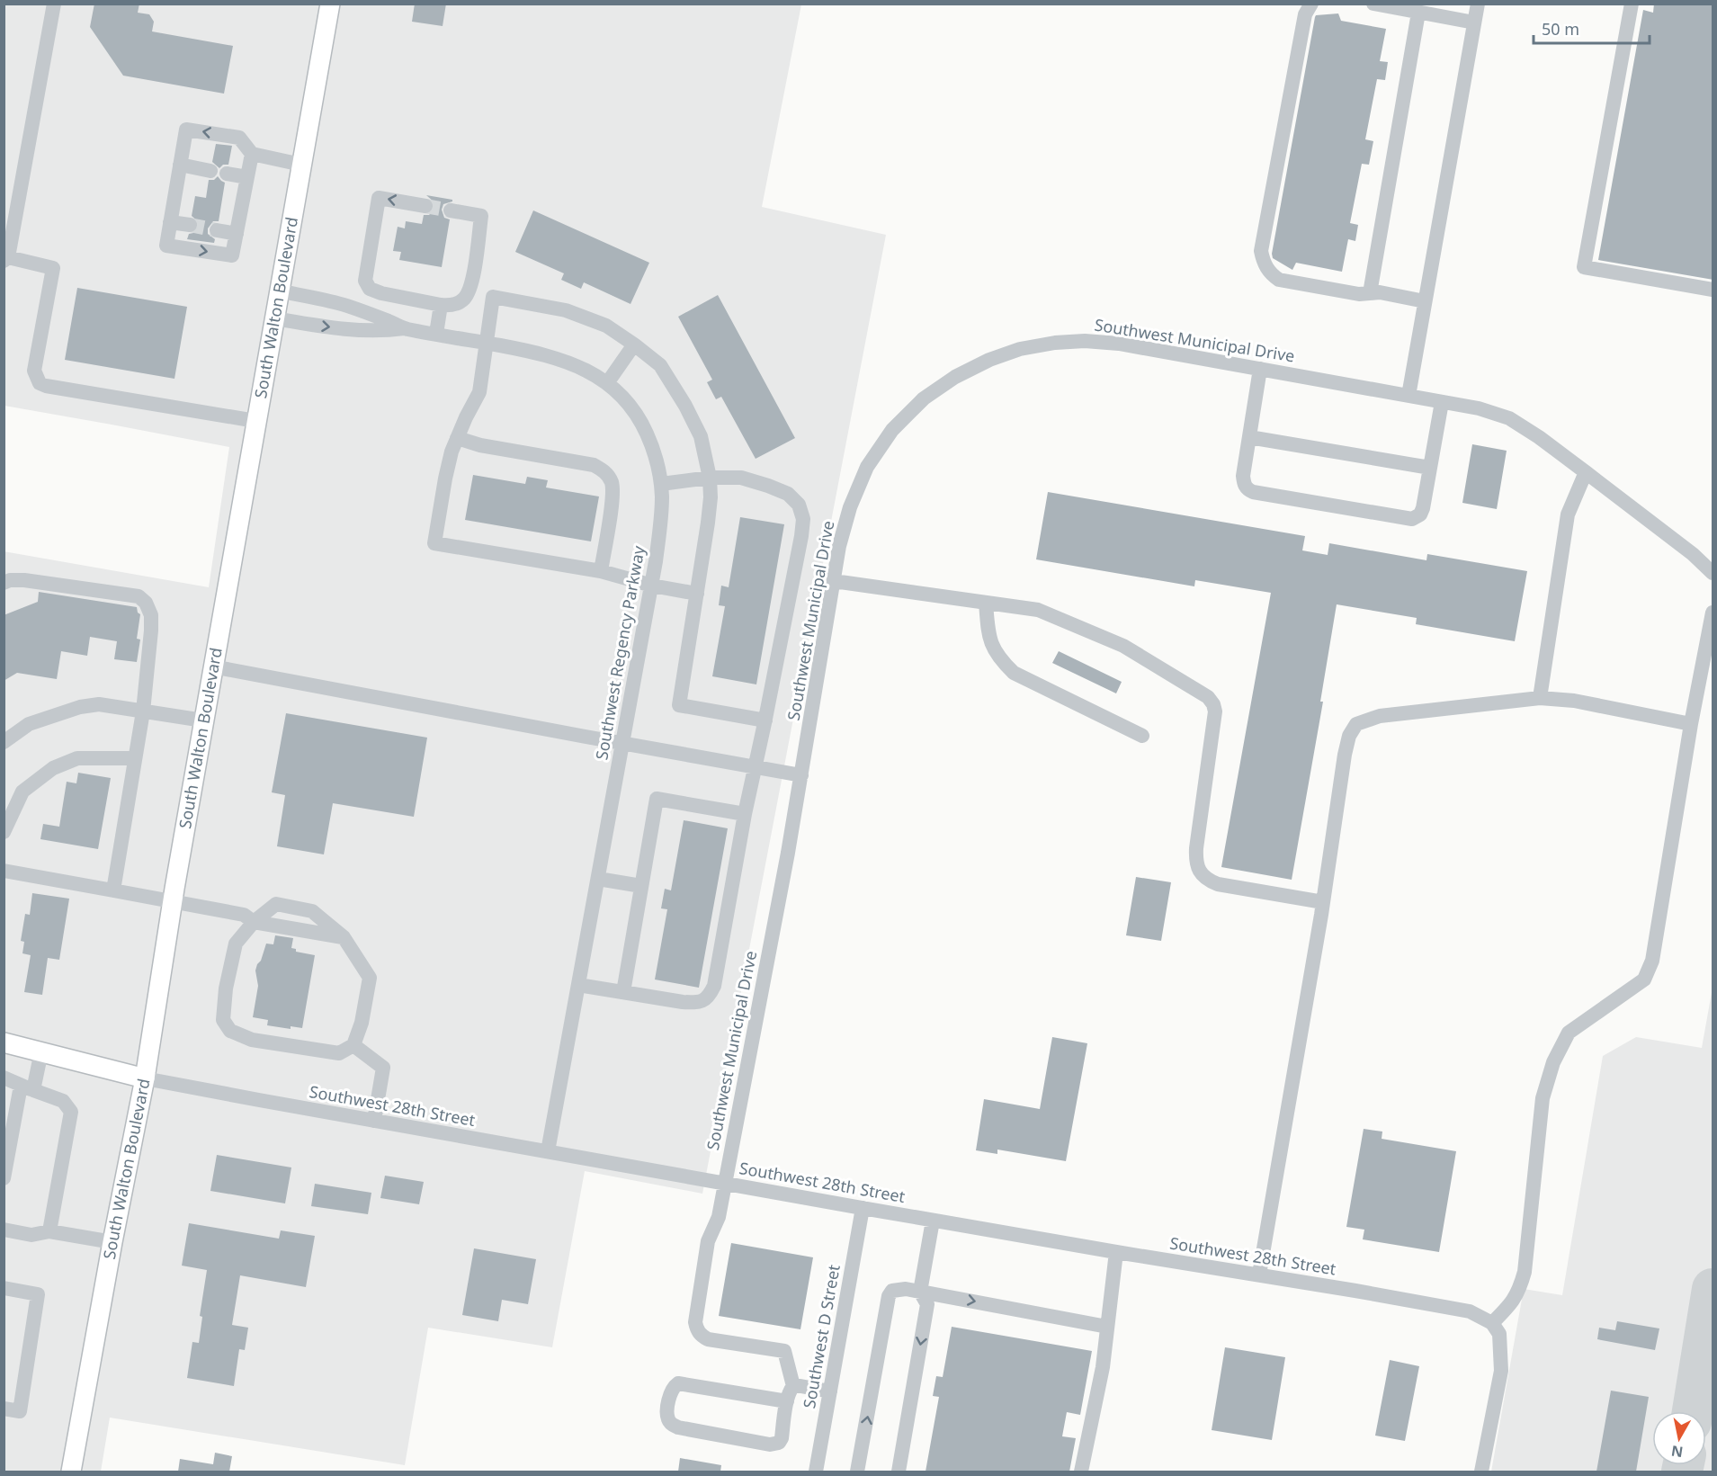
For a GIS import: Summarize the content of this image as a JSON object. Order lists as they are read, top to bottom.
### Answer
{
  "streets": {
    "main road": ["South Walton Boulevard"],
    "street": [
      "Southwest Municipal Drive",
      "Southwest Regency Parkway",
      "Southwest 28th Street",
      "Southwest D Street"
    ]
  },
  "crossings": [
    ["South Walton Boulevard", "Southwest Regency Parkway"],
    ["South Walton Boulevard", "Southwest 28th Street"],
    ["Southwest Municipal Drive", "Southwest 28th Street"],
    ["Southwest Regency Parkway", "Southwest 28th Street"],
    ["Southwest 28th Street", "Southwest D Street"]
  ],
  "scale_bar": "50 m",
  "north": "bottom"
}
